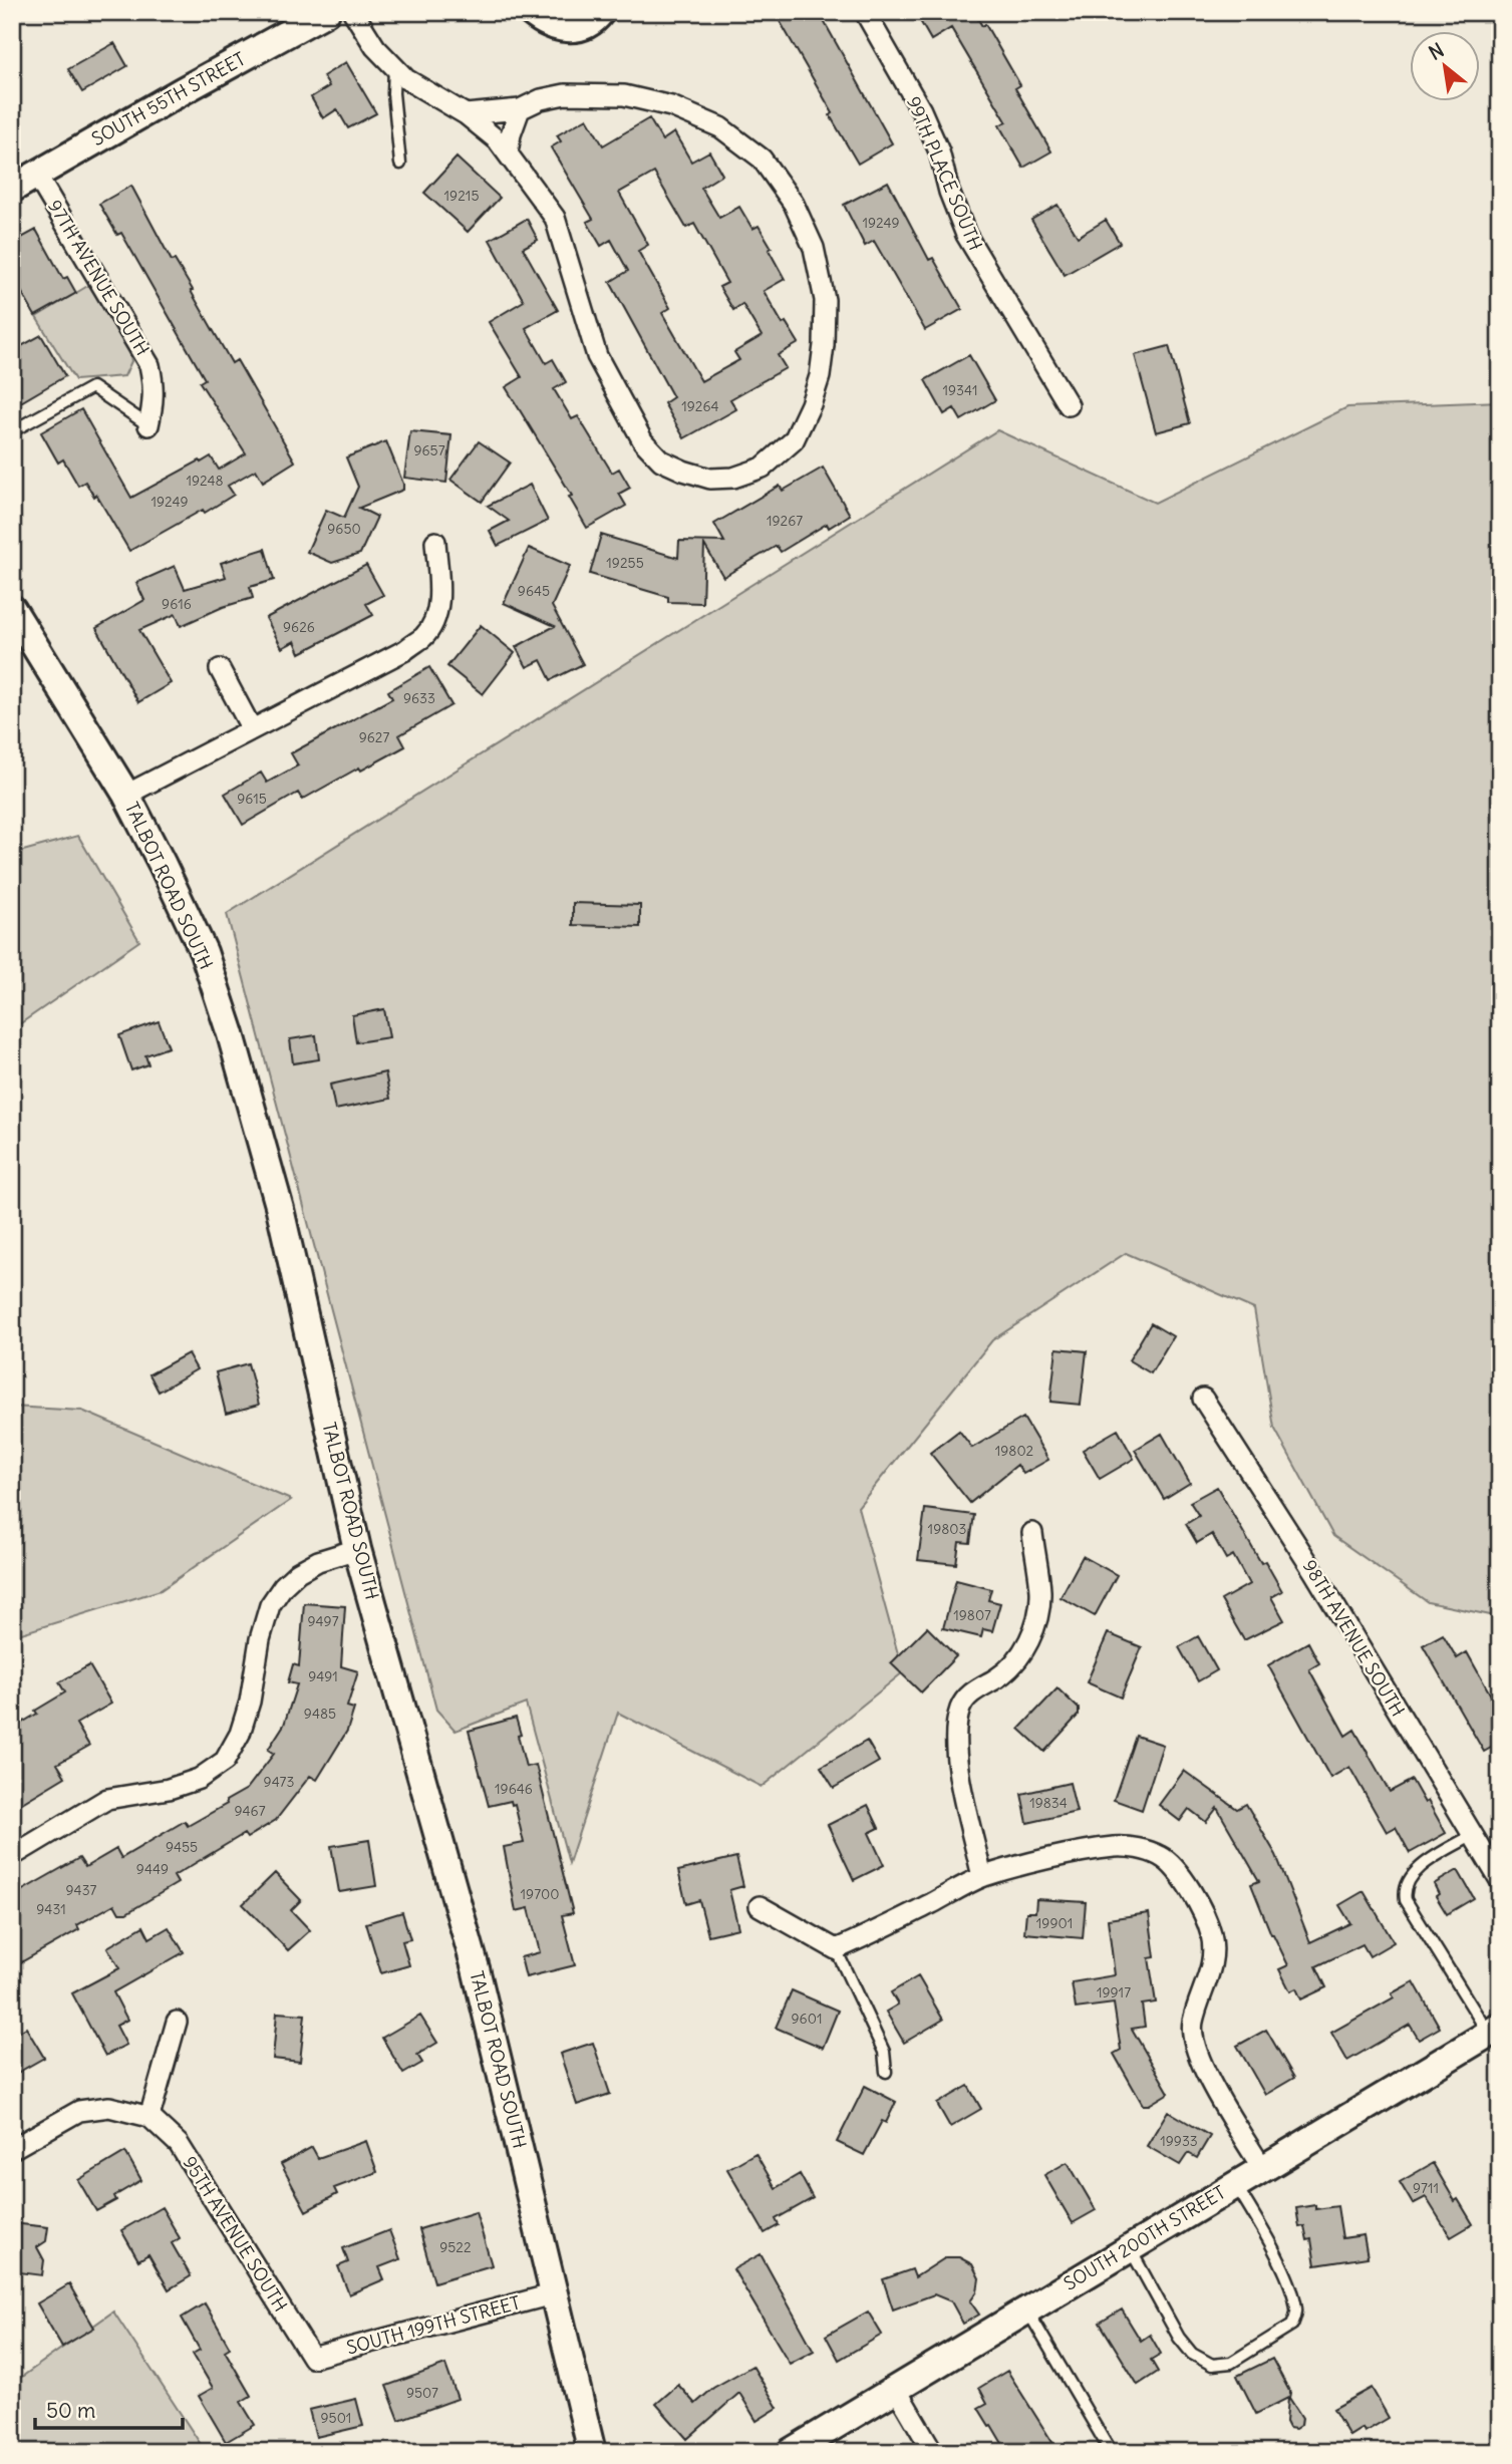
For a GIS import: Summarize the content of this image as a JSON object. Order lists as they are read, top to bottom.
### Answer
{
  "streets": {
    "street": [
      "SOUTH 55TH STREET",
      "99TH PLACE SOUTH",
      "97TH AVENUE SOUTH",
      "TALBOT ROAD SOUTH",
      "98TH AVENUE SOUTH",
      "95TH AVENUE SOUTH",
      "SOUTH 200TH STREET",
      "SOUTH 199TH STREET"
    ]
  },
  "crossings": [
    ["SOUTH 55TH STREET", "97TH AVENUE SOUTH"],
    ["TALBOT ROAD SOUTH", "SOUTH 199TH STREET"],
    ["95TH AVENUE SOUTH", "SOUTH 199TH STREET"]
  ],
  "house_numbers": [
    "19215",
    "19249",
    "19341",
    "19264",
    "9657",
    "19248",
    "19249",
    "19267",
    "9650",
    "19255",
    "9645",
    "9616",
    "9626",
    "9633",
    "9627",
    "9615",
    "19802",
    "19803",
    "19807",
    "9497",
    "9491",
    "9485",
    "9473",
    "19646",
    "19834",
    "9467",
    "9455",
    "9449",
    "9437",
    "19700",
    "9431",
    "19901",
    "19917",
    "9601",
    "19933",
    "9711",
    "9522",
    "9507",
    "9501"
  ],
  "scale_bar": "50 m",
  "north": "top left"
}
